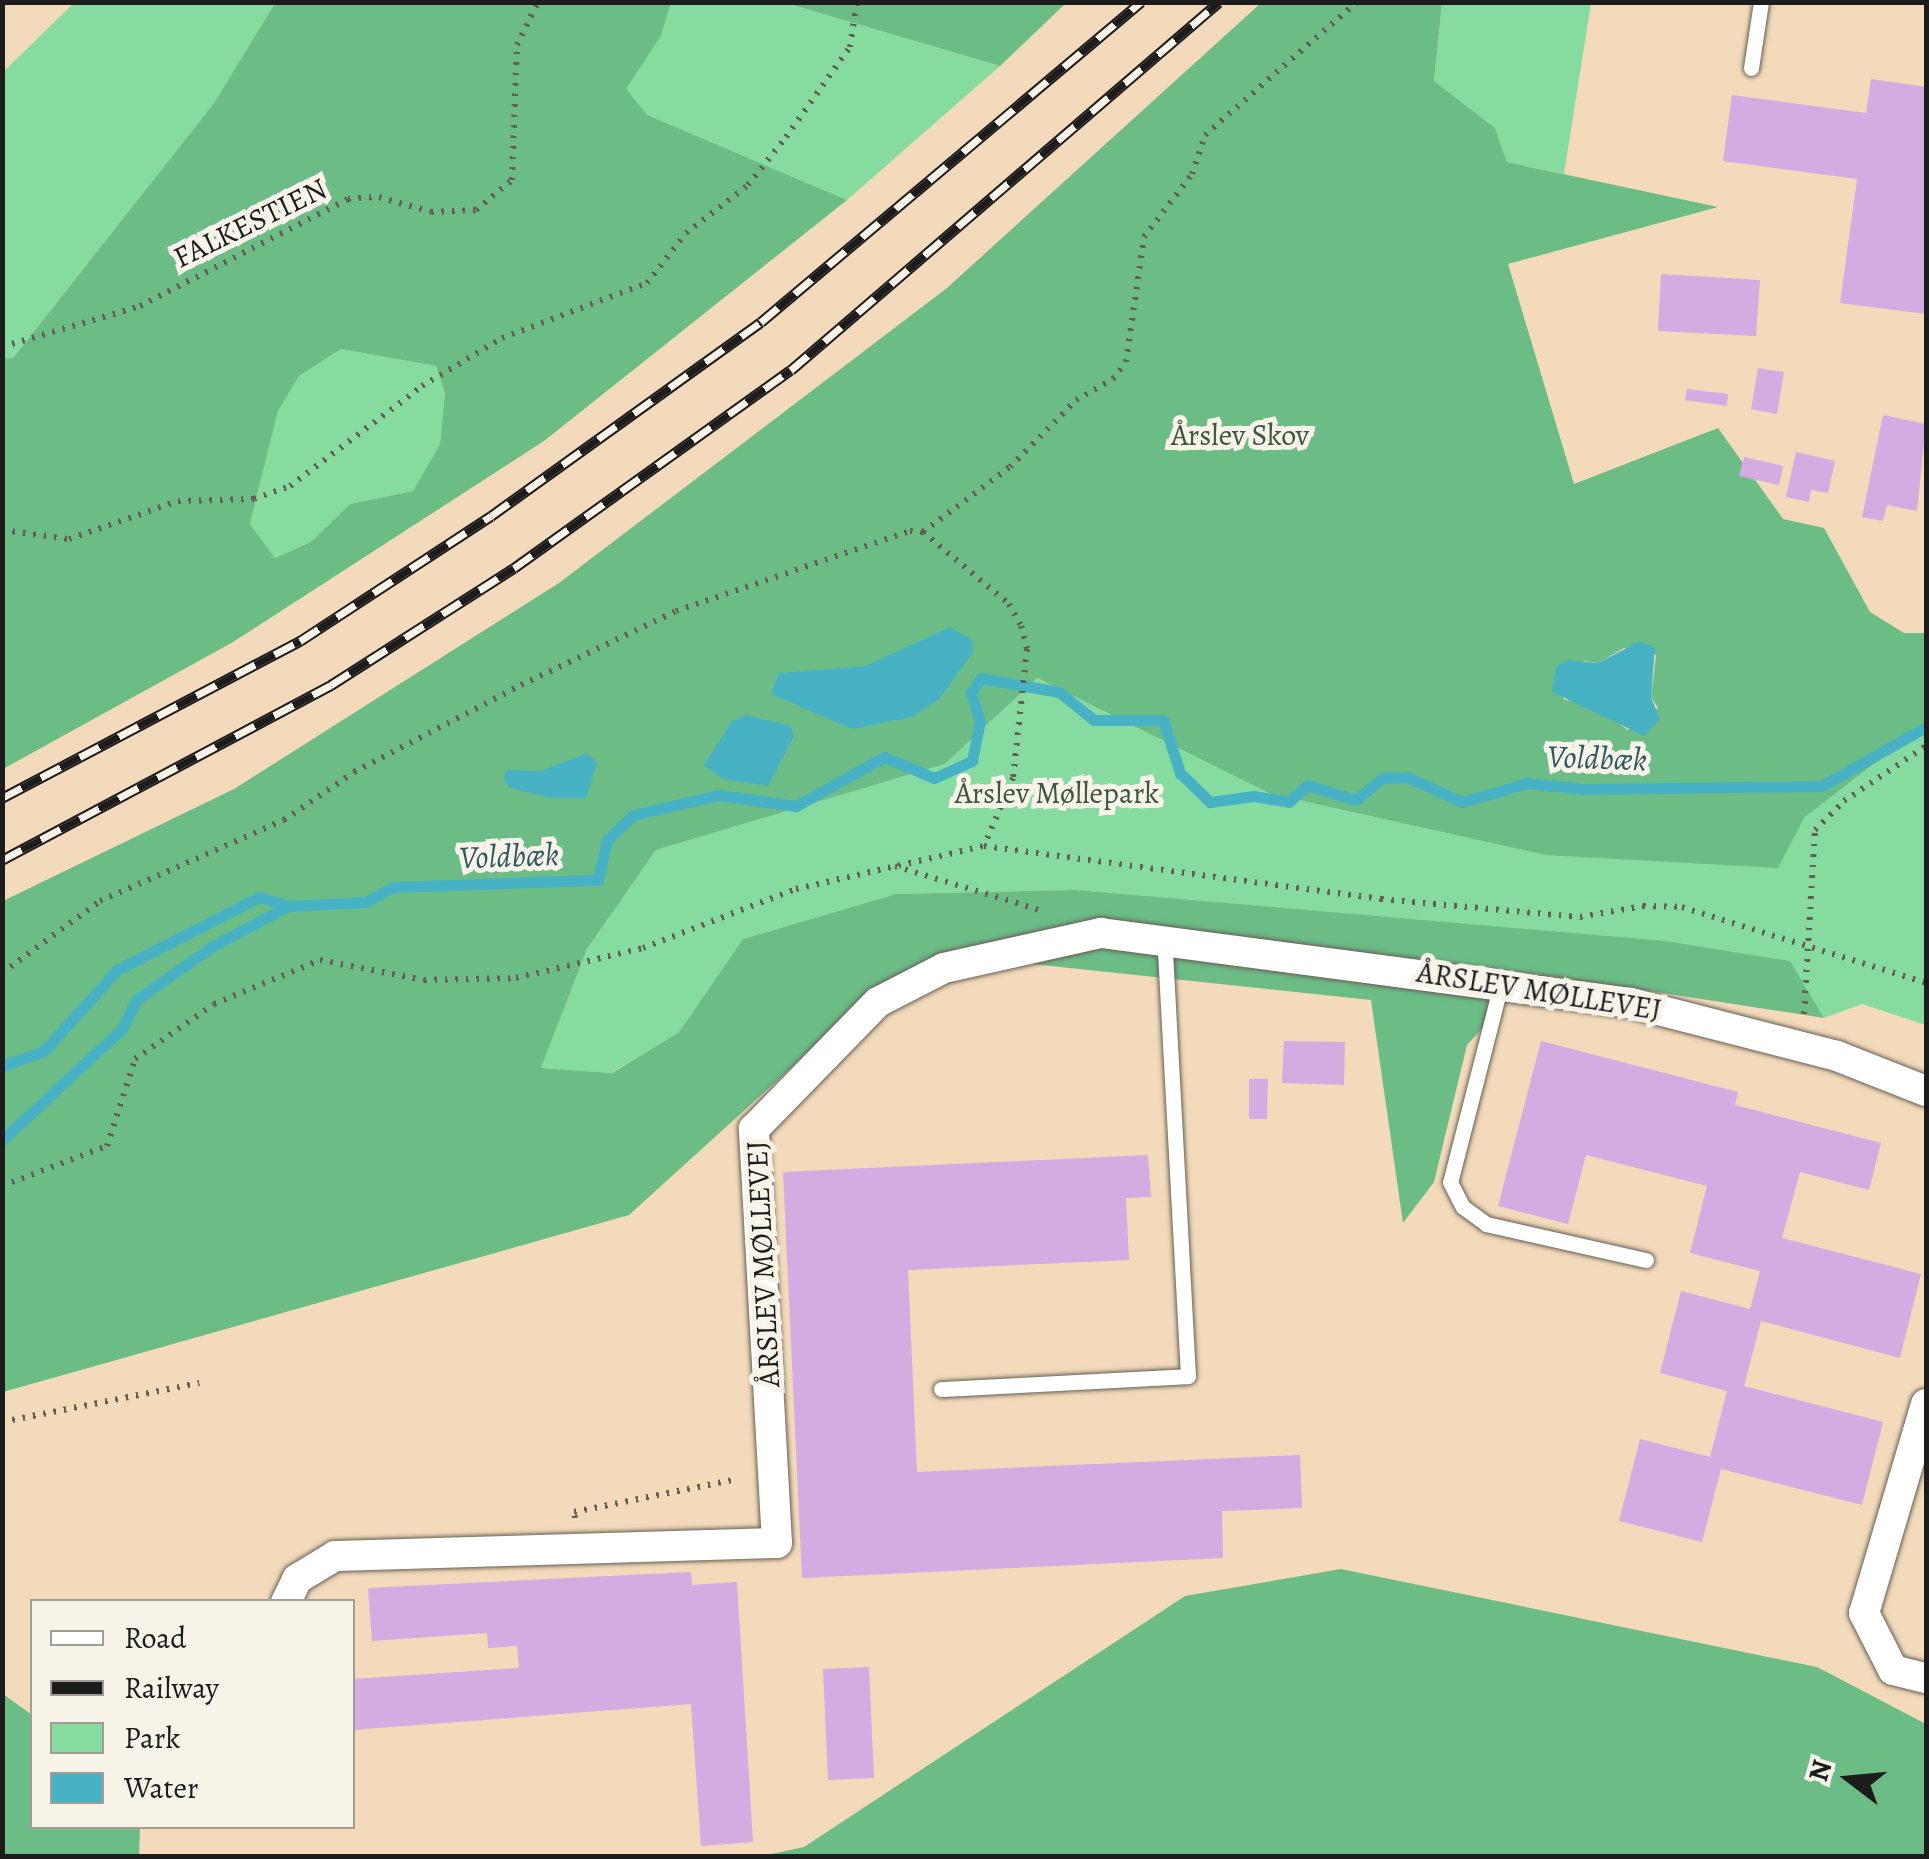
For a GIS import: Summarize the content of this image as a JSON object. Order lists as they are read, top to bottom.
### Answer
{
  "streets": {
    "street": ["ÅRSLEV MØLLEVEJ"],
    "path": ["FALKESTIEN"]
  },
  "water": ["Voldbæk"],
  "parks": ["Årslev Skov", "Årslev Møllepark"],
  "legend": [
    "Road",
    "Railway",
    "Park",
    "Water"
  ],
  "north": "left"
}
